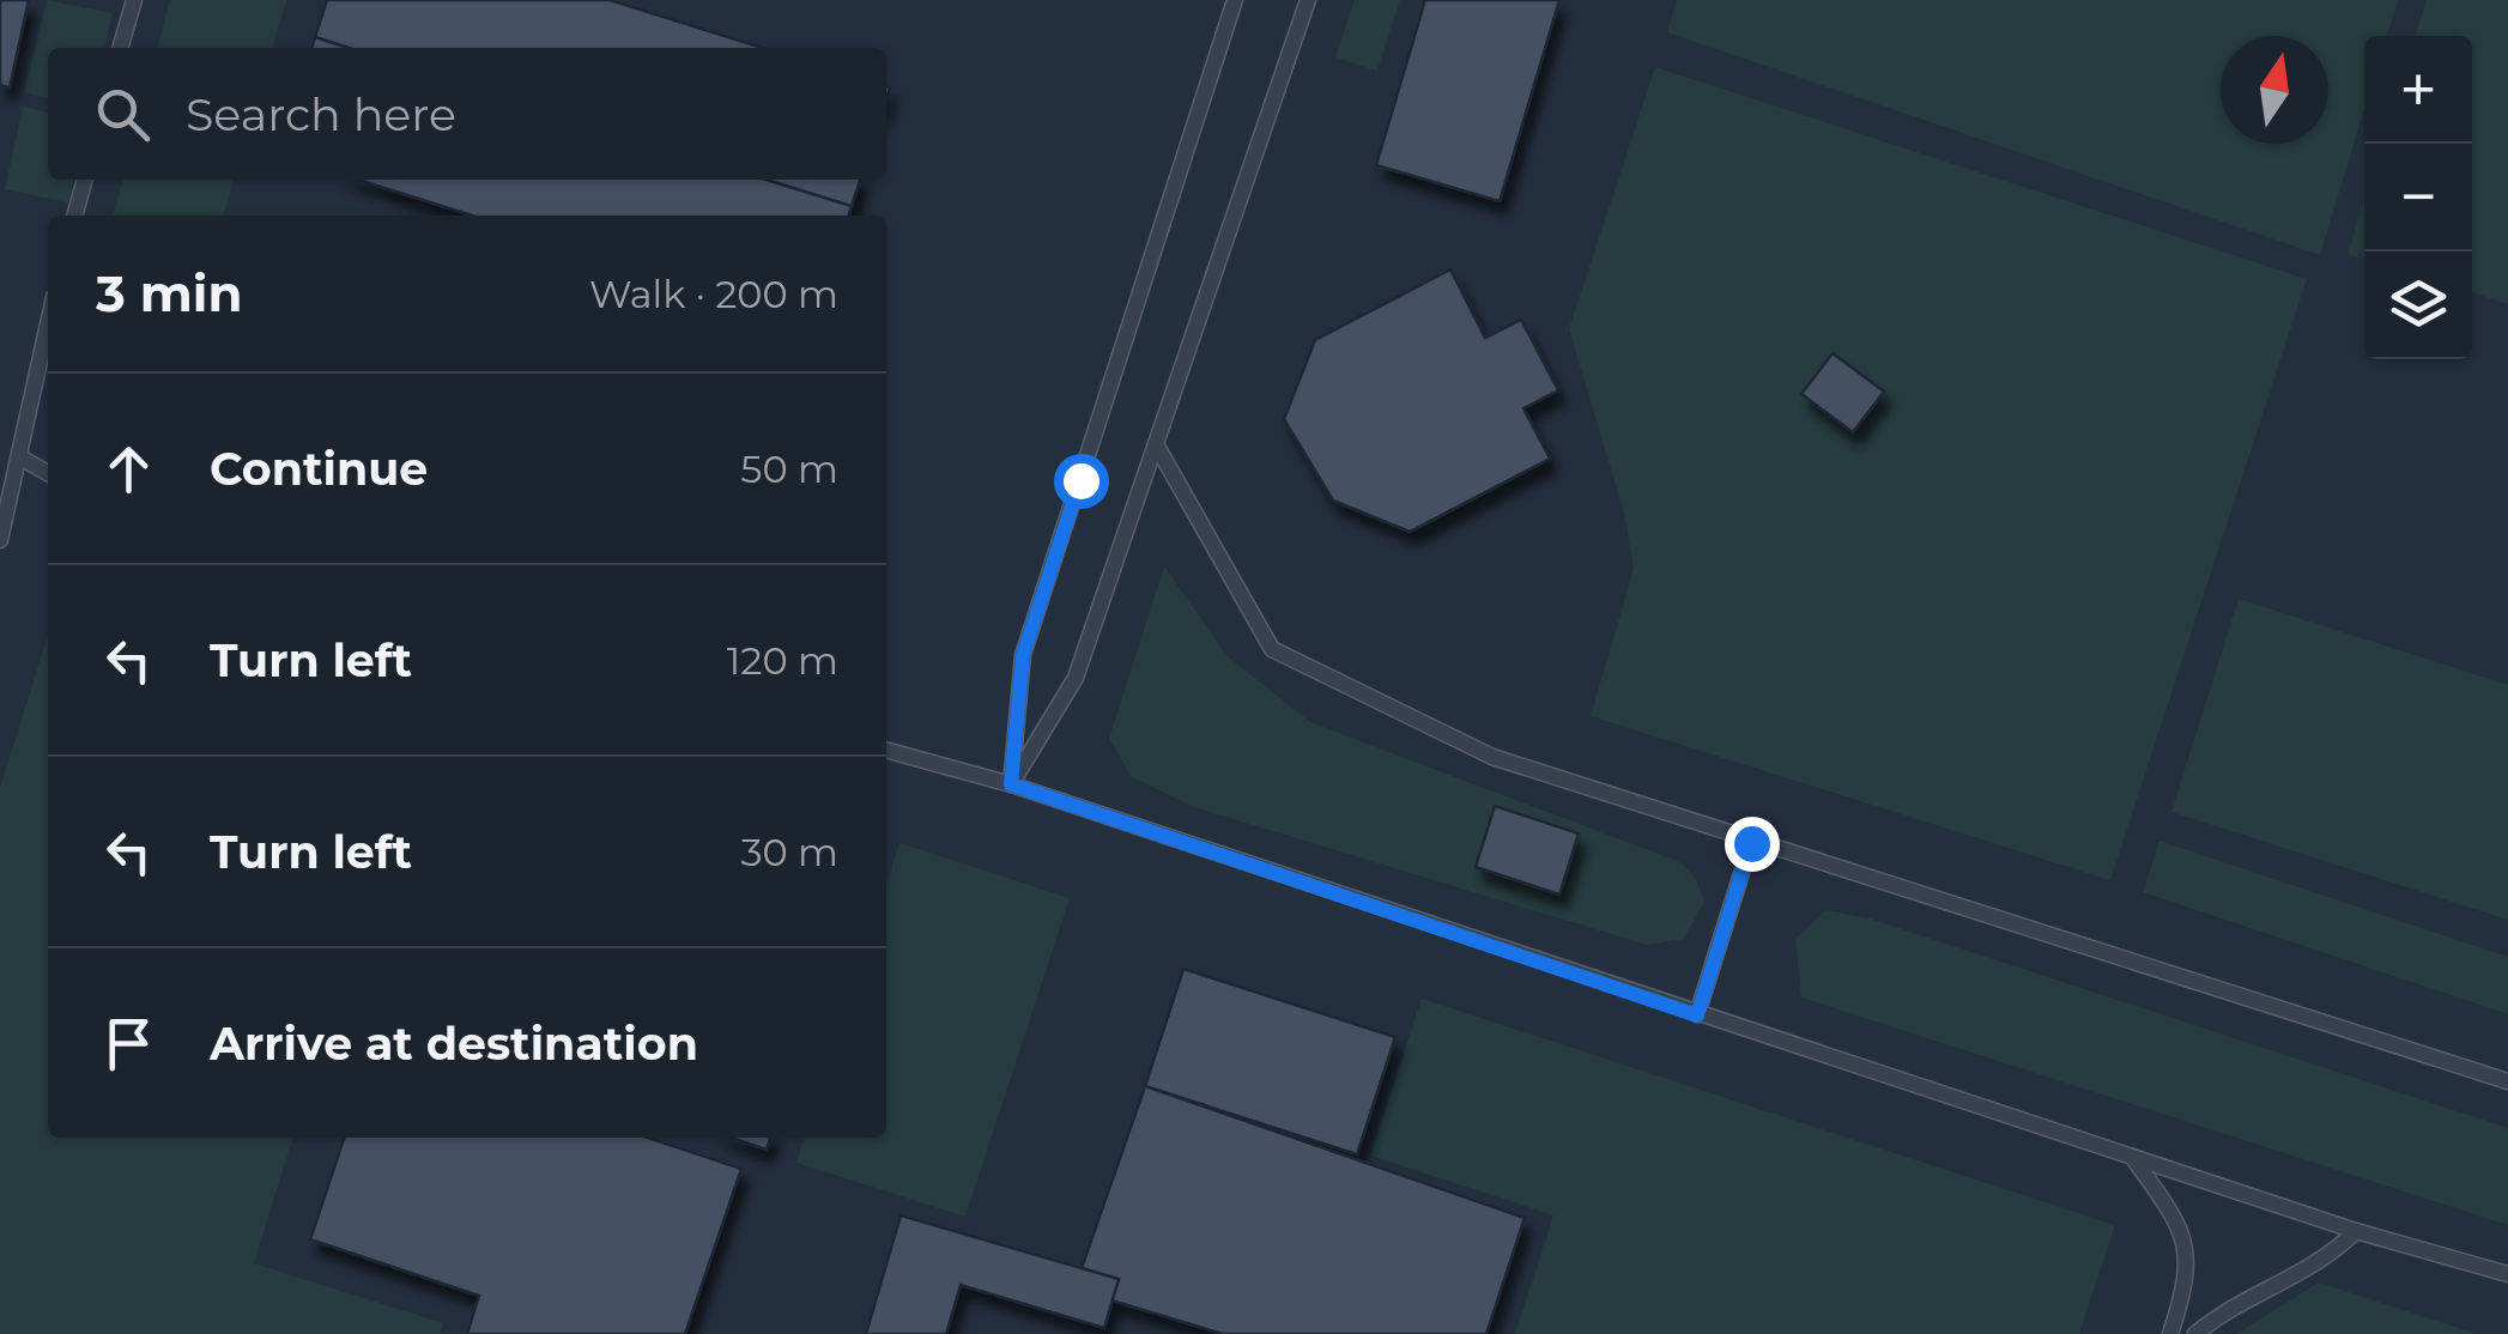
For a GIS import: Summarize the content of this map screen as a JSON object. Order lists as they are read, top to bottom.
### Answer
{
  "north": "top",
  "page": {
    "map_buttons": ["+", "−"],
    "search": "Search here",
    "heading": ["3 min", "Walk · 200 m"],
    "list": [
      ["Continue", "50 m"],
      ["Turn left", "120 m"],
      ["Turn left", "30 m"],
      "Arrive at destination"
    ]
  }
}
